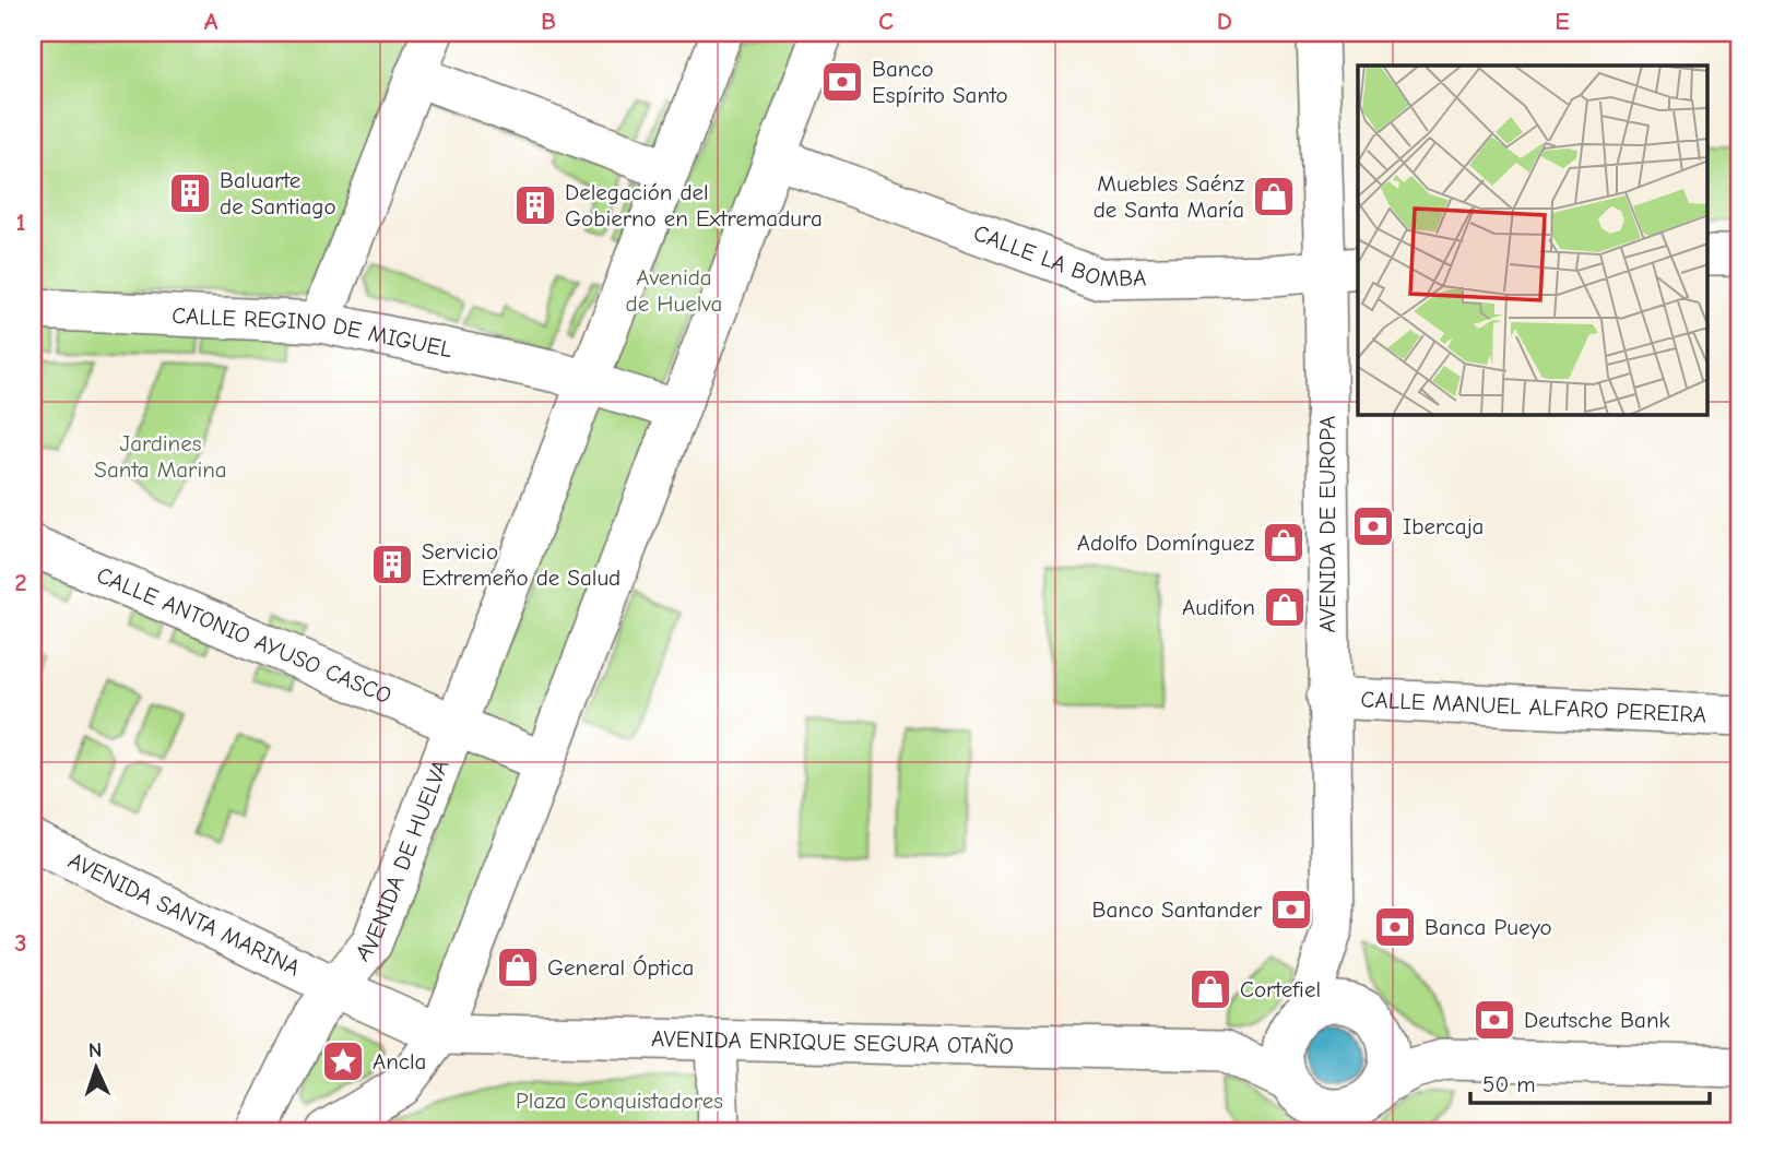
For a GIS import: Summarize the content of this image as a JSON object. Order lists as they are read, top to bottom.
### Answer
{
  "streets": {
    "street": [
      "CALLE LA BOMBA",
      "CALLE REGINO DE MIGUEL",
      "AVENIDA DE EUROPA",
      "CALLE ANTONIO AYUSO CASCO",
      "CALLE MANUEL ALFARO PEREIRA",
      "AVENIDA DE HUELVA",
      "AVENIDA SANTA MARINA",
      "AVENIDA ENRIQUE SEGURA OTAÑO"
    ]
  },
  "crossings": [
    ["CALLE LA BOMBA", "AVENIDA DE EUROPA"],
    ["CALLE REGINO DE MIGUEL", "AVENIDA DE HUELVA"],
    ["AVENIDA DE EUROPA", "CALLE MANUEL ALFARO PEREIRA"],
    ["AVENIDA DE EUROPA", "AVENIDA ENRIQUE SEGURA OTAÑO"],
    ["CALLE ANTONIO AYUSO CASCO", "AVENIDA DE HUELVA"],
    ["AVENIDA DE HUELVA", "AVENIDA SANTA MARINA"]
  ],
  "parks": ["Avenida de Huelva", "Jardines Santa Marina", "Plaza Conquistadores"],
  "places": {
    "bank": [
      "Banco Espírito Santo",
      "Ibercaja",
      "Banco Santander",
      "Banca Pueyo",
      "Deutsche Bank"
    ],
    "building": ["Baluarte de Santiago", "Delegación del Gobierno en Extremadura", "Servicio Extremeño de Salud"],
    "shop": [
      "Muebles Saénz de Santa María",
      "Adolfo Domínguez",
      "Audifon",
      "General Óptica",
      "Cortefiel"
    ],
    "place": ["Ancla"]
  },
  "scale_bar": "50 m",
  "north": "top",
  "grid": {
    "columns": [
      "A",
      "B",
      "C",
      "D",
      "E"
    ],
    "rows": ["1", "2", "3"]
  }
}
